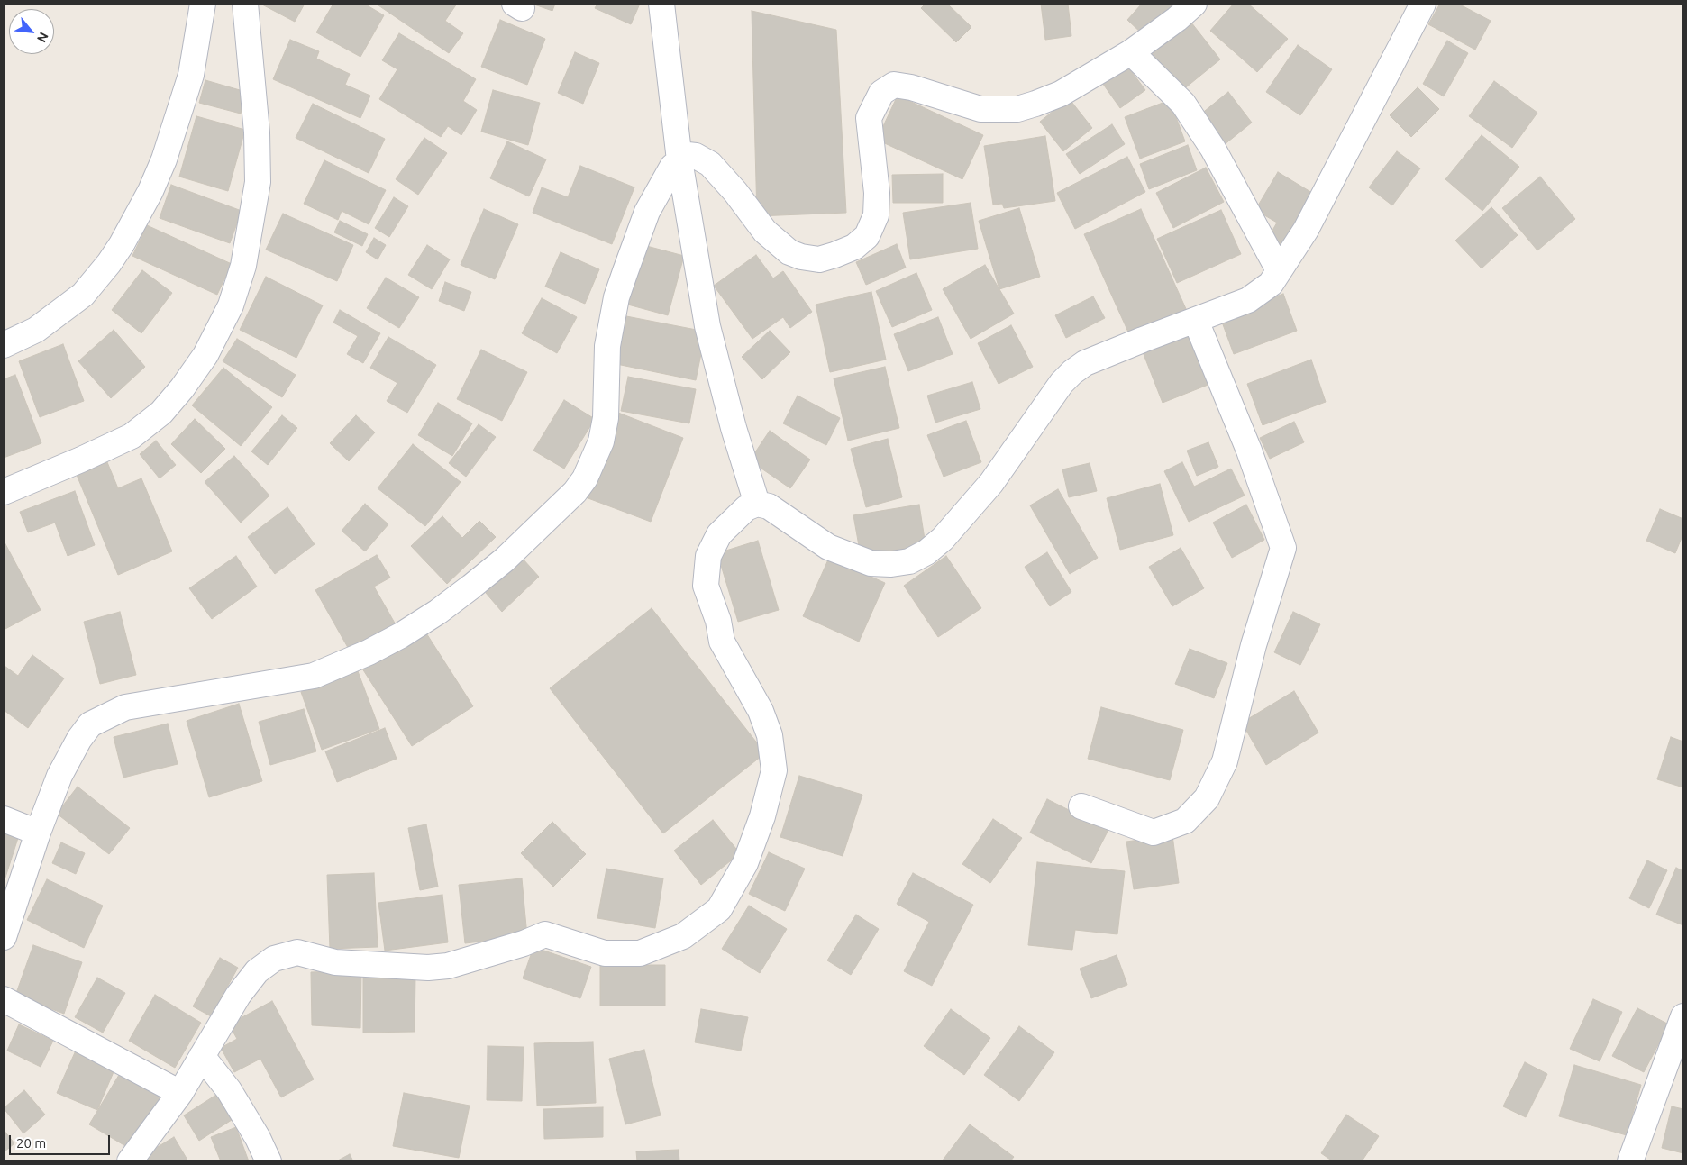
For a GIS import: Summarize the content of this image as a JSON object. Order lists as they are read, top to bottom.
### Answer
{
  "scale_bar": "20 m",
  "north": "bottom right"
}
